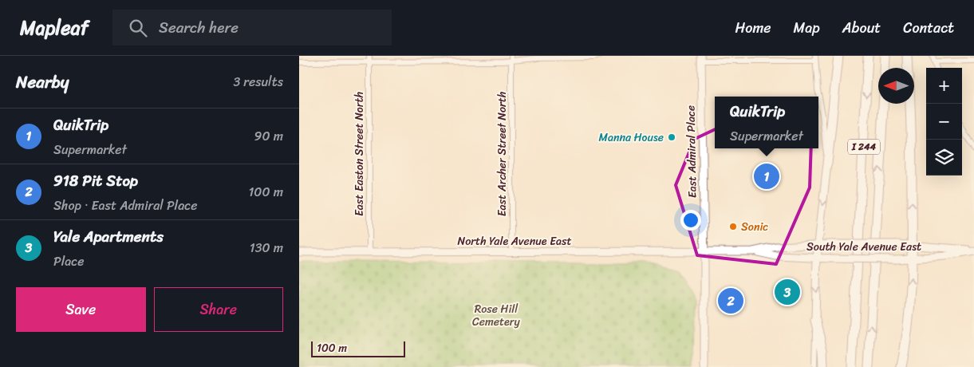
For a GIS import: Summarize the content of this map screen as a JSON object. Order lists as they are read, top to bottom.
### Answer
{
  "streets": {
    "highway": ["I 244"],
    "main road": ["East Admiral Place", "North Yale Avenue East", "South Yale Avenue East"],
    "street": ["East Easton Street North", "East Archer Street North"]
  },
  "crossings": [
    ["East Admiral Place", "North Yale Avenue East"],
    ["East Easton Street North", "North Yale Avenue East"],
    ["East Archer Street North", "North Yale Avenue East"],
    ["North Yale Avenue East", "South Yale Avenue East"]
  ],
  "parks": ["Rose Hill Cemetery"],
  "places": ["Manna House", "Sonic"],
  "scale_bar": "100 m",
  "north": "left",
  "page": {
    "header": "Mapleaf",
    "search": "Search here",
    "nav": [
      "Home",
      "Map",
      "About",
      "Contact"
    ],
    "heading": ["Nearby", "3 results"],
    "map_buttons": ["+", "−"],
    "popup": ["QuikTrip", "Supermarket"],
    "list": [
      {
        "mark": "1",
        "name": "QuikTrip",
        "note": "Supermarket",
        "value": "90 m"
      },
      {
        "mark": "2",
        "name": "918 Pit Stop",
        "note": "Shop · East Admiral Place",
        "value": "100 m"
      },
      {
        "mark": "3",
        "name": "Yale Apartments",
        "note": "Place",
        "value": "130 m"
      }
    ],
    "pins": ["1", "3", "2"],
    "buttons": ["Save", "Share"],
    "scale": "100 m"
  }
}
